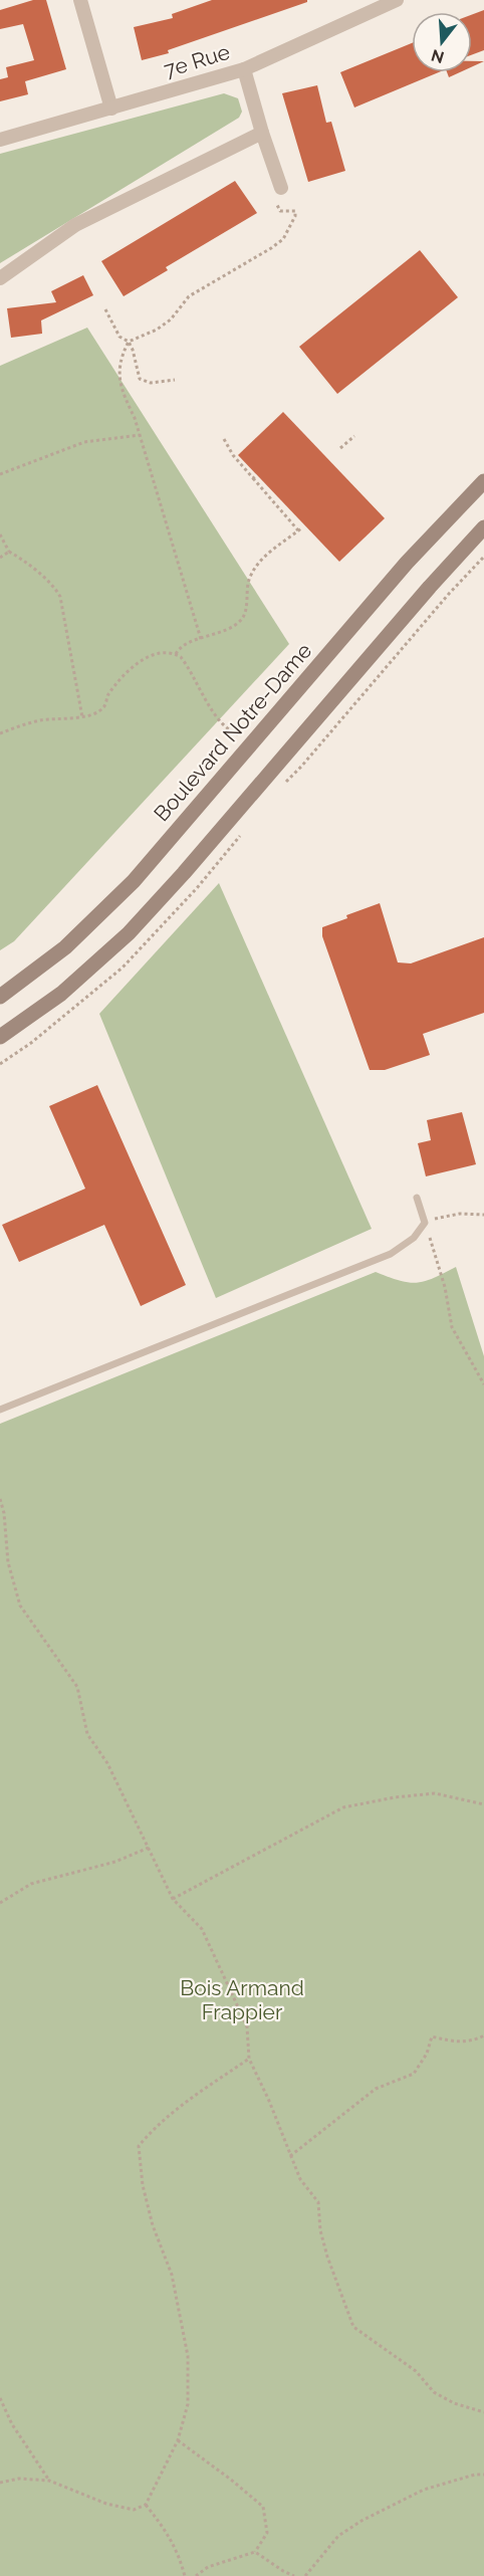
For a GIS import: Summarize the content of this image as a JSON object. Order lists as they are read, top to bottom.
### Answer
{
  "streets": {
    "street": ["7e Rue", "Boulevard Notre-Dame"]
  },
  "parks": ["Bois Armand Frappier"],
  "north": "bottom"
}
